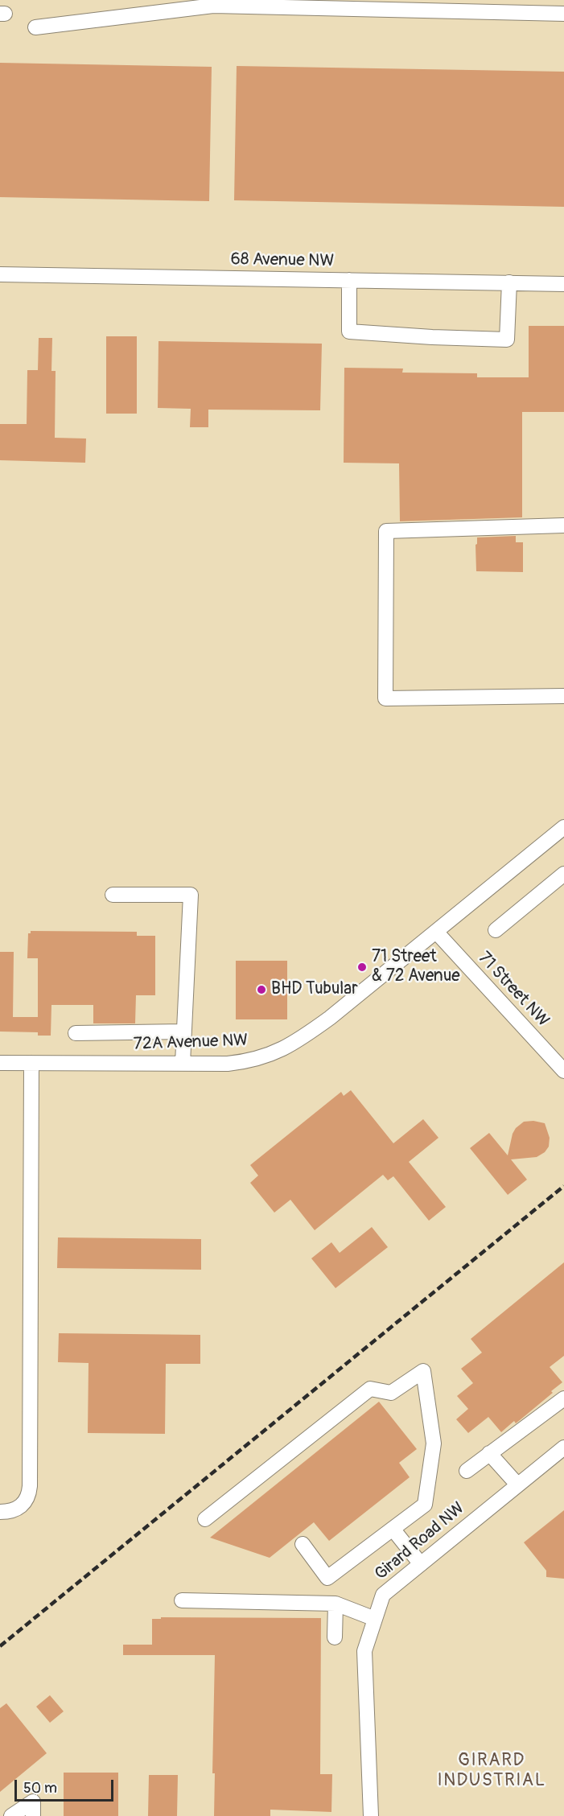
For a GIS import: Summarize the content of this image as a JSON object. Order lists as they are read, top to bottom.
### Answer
{
  "streets": {
    "street": [
      "68 Avenue NW",
      "71 Street NW",
      "72A Avenue NW",
      "Girard Road NW"
    ]
  },
  "crossings": [
    ["71 Street NW", "72A Avenue NW"]
  ],
  "districts": ["GIRARD INDUSTRIAL"],
  "places": ["71 Street & 72 Avenue", "BHD Tubular"],
  "scale_bar": "50 m"
}
